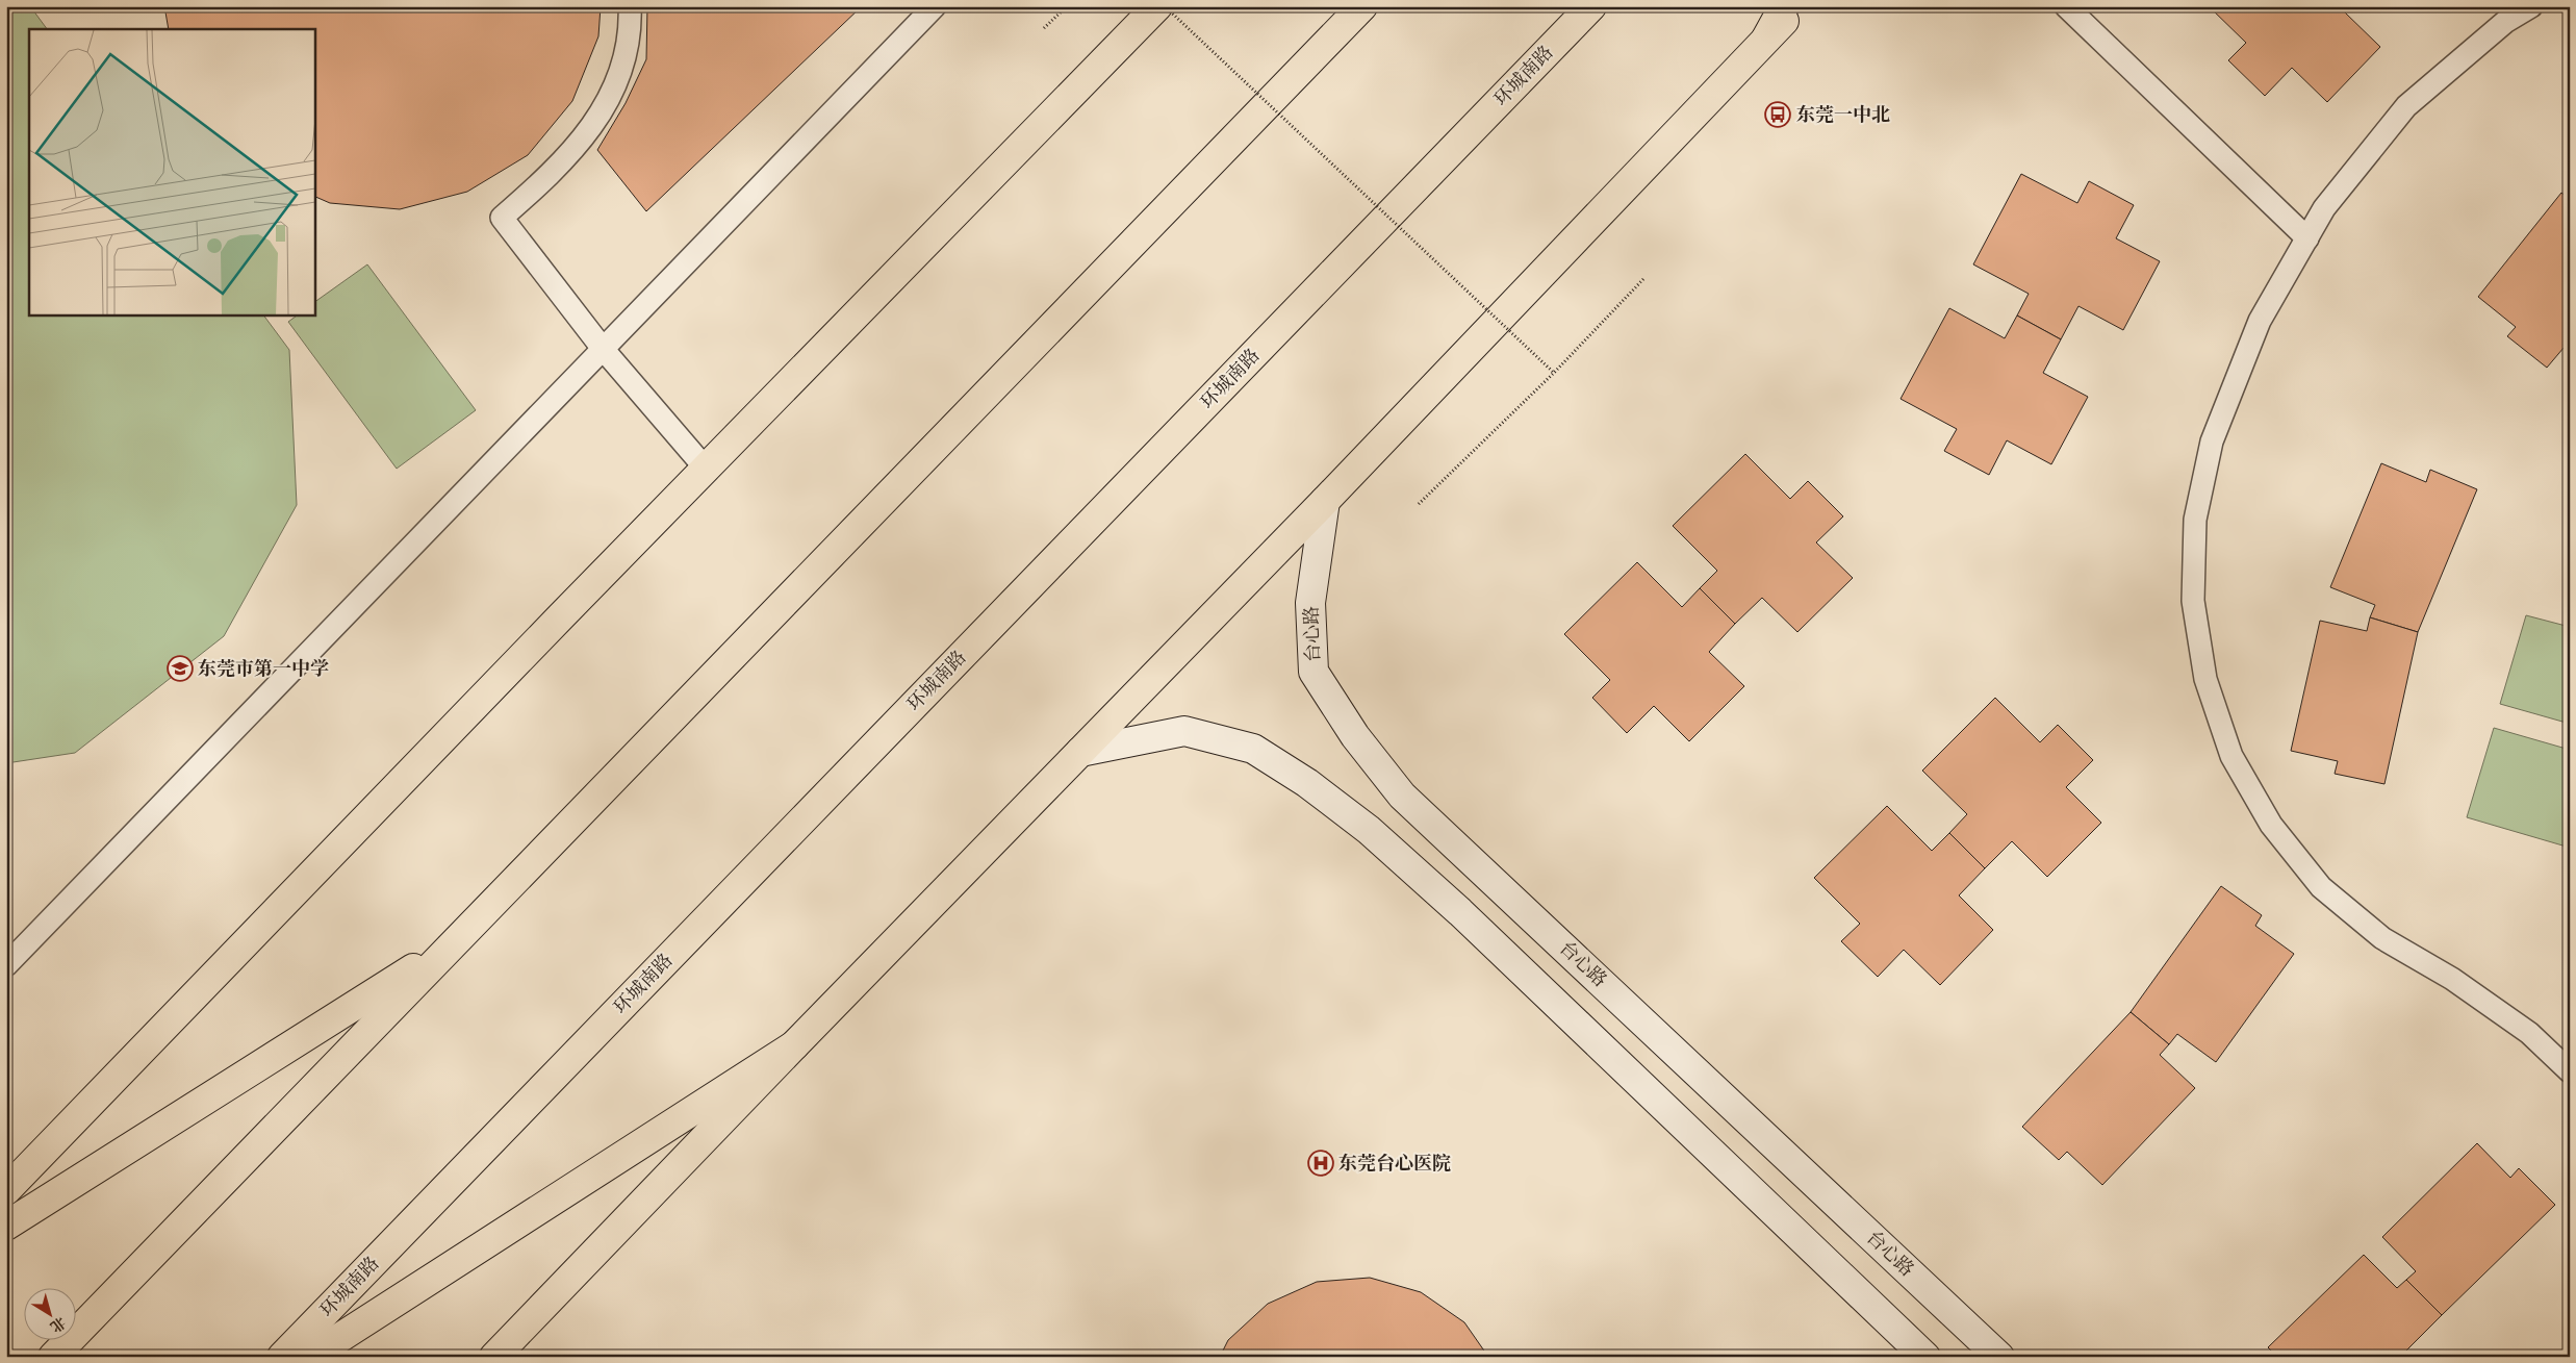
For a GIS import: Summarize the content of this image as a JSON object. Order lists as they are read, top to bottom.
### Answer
{
  "streets": {
    "main road": ["环城南路", "台心路"]
  },
  "places": {
    "bus stop": ["东莞一中北"],
    "school or university": ["东莞市第一中学"],
    "hospital": ["东莞台心医院"]
  },
  "north": "bottom right"
}
